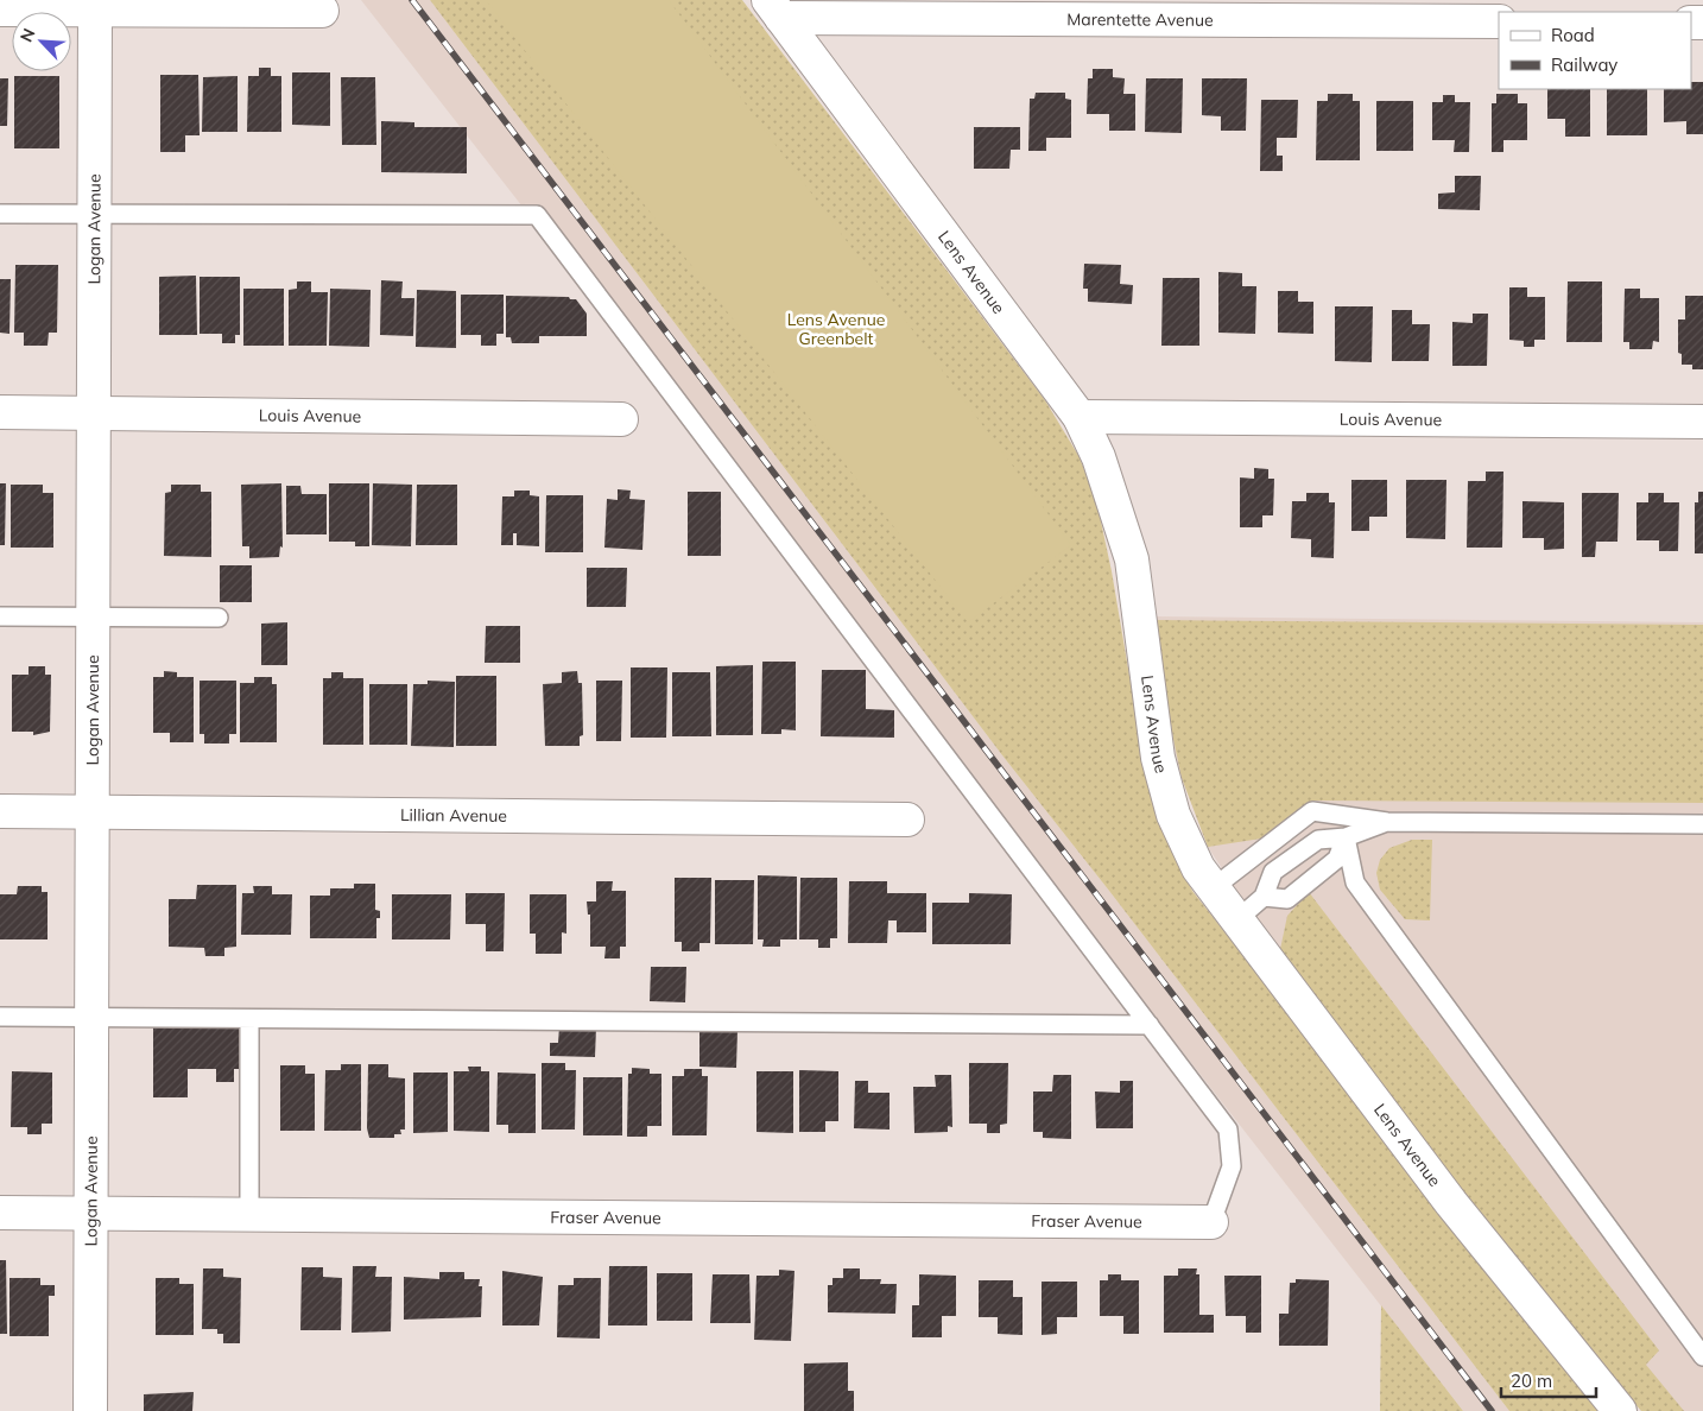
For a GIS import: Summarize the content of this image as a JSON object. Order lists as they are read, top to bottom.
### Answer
{
  "streets": {
    "street": [
      "Marentette Avenue",
      "Logan Avenue",
      "Lens Avenue",
      "Louis Avenue",
      "Lillian Avenue",
      "Fraser Avenue"
    ]
  },
  "crossings": [
    ["Marentette Avenue", "Lens Avenue"],
    ["Logan Avenue", "Louis Avenue"],
    ["Logan Avenue", "Lillian Avenue"],
    ["Logan Avenue", "Fraser Avenue"],
    ["Lens Avenue", "Louis Avenue"]
  ],
  "parks": ["Lens Avenue Greenbelt"],
  "legend": ["Road", "Railway"],
  "scale_bar": "20 m",
  "north": "top left"
}
